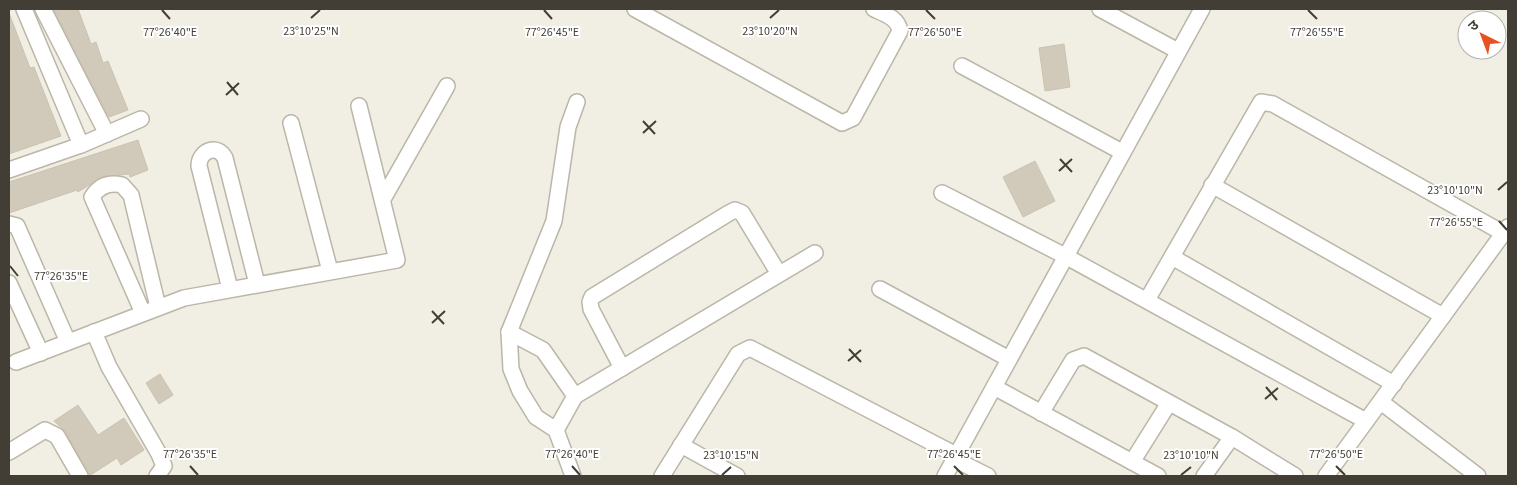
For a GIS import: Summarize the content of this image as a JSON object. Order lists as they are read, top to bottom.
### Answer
{
  "north": "top left",
  "coordinates": [
    "23°10'25\"N",
    "23°10'20\"N",
    "77°26'40\"E",
    "77°26'45\"E",
    "77°26'55\"E",
    "77°26'50\"E",
    "23°10'10\"N",
    "77°26'35\"E",
    "23°10'15\"N"
  ]
}
